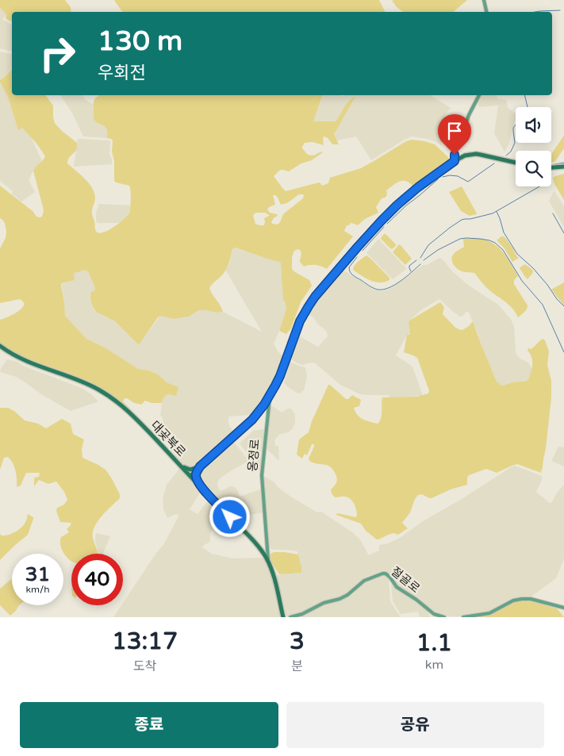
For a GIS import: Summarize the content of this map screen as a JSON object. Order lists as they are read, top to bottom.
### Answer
{
  "streets": {
    "street": ["대곶북로", "옹정로", "절골로"]
  },
  "crossings": [
    ["대곶북로", "옹정로"]
  ],
  "page": {
    "turn": ["130 m", "우회전"],
    "speed": "31 km/h",
    "limit": "40",
    "eta": [
      "13:17",
      "도착",
      "3",
      "분",
      "1.1",
      "km"
    ],
    "buttons": ["종료", "공유"]
  }
}
